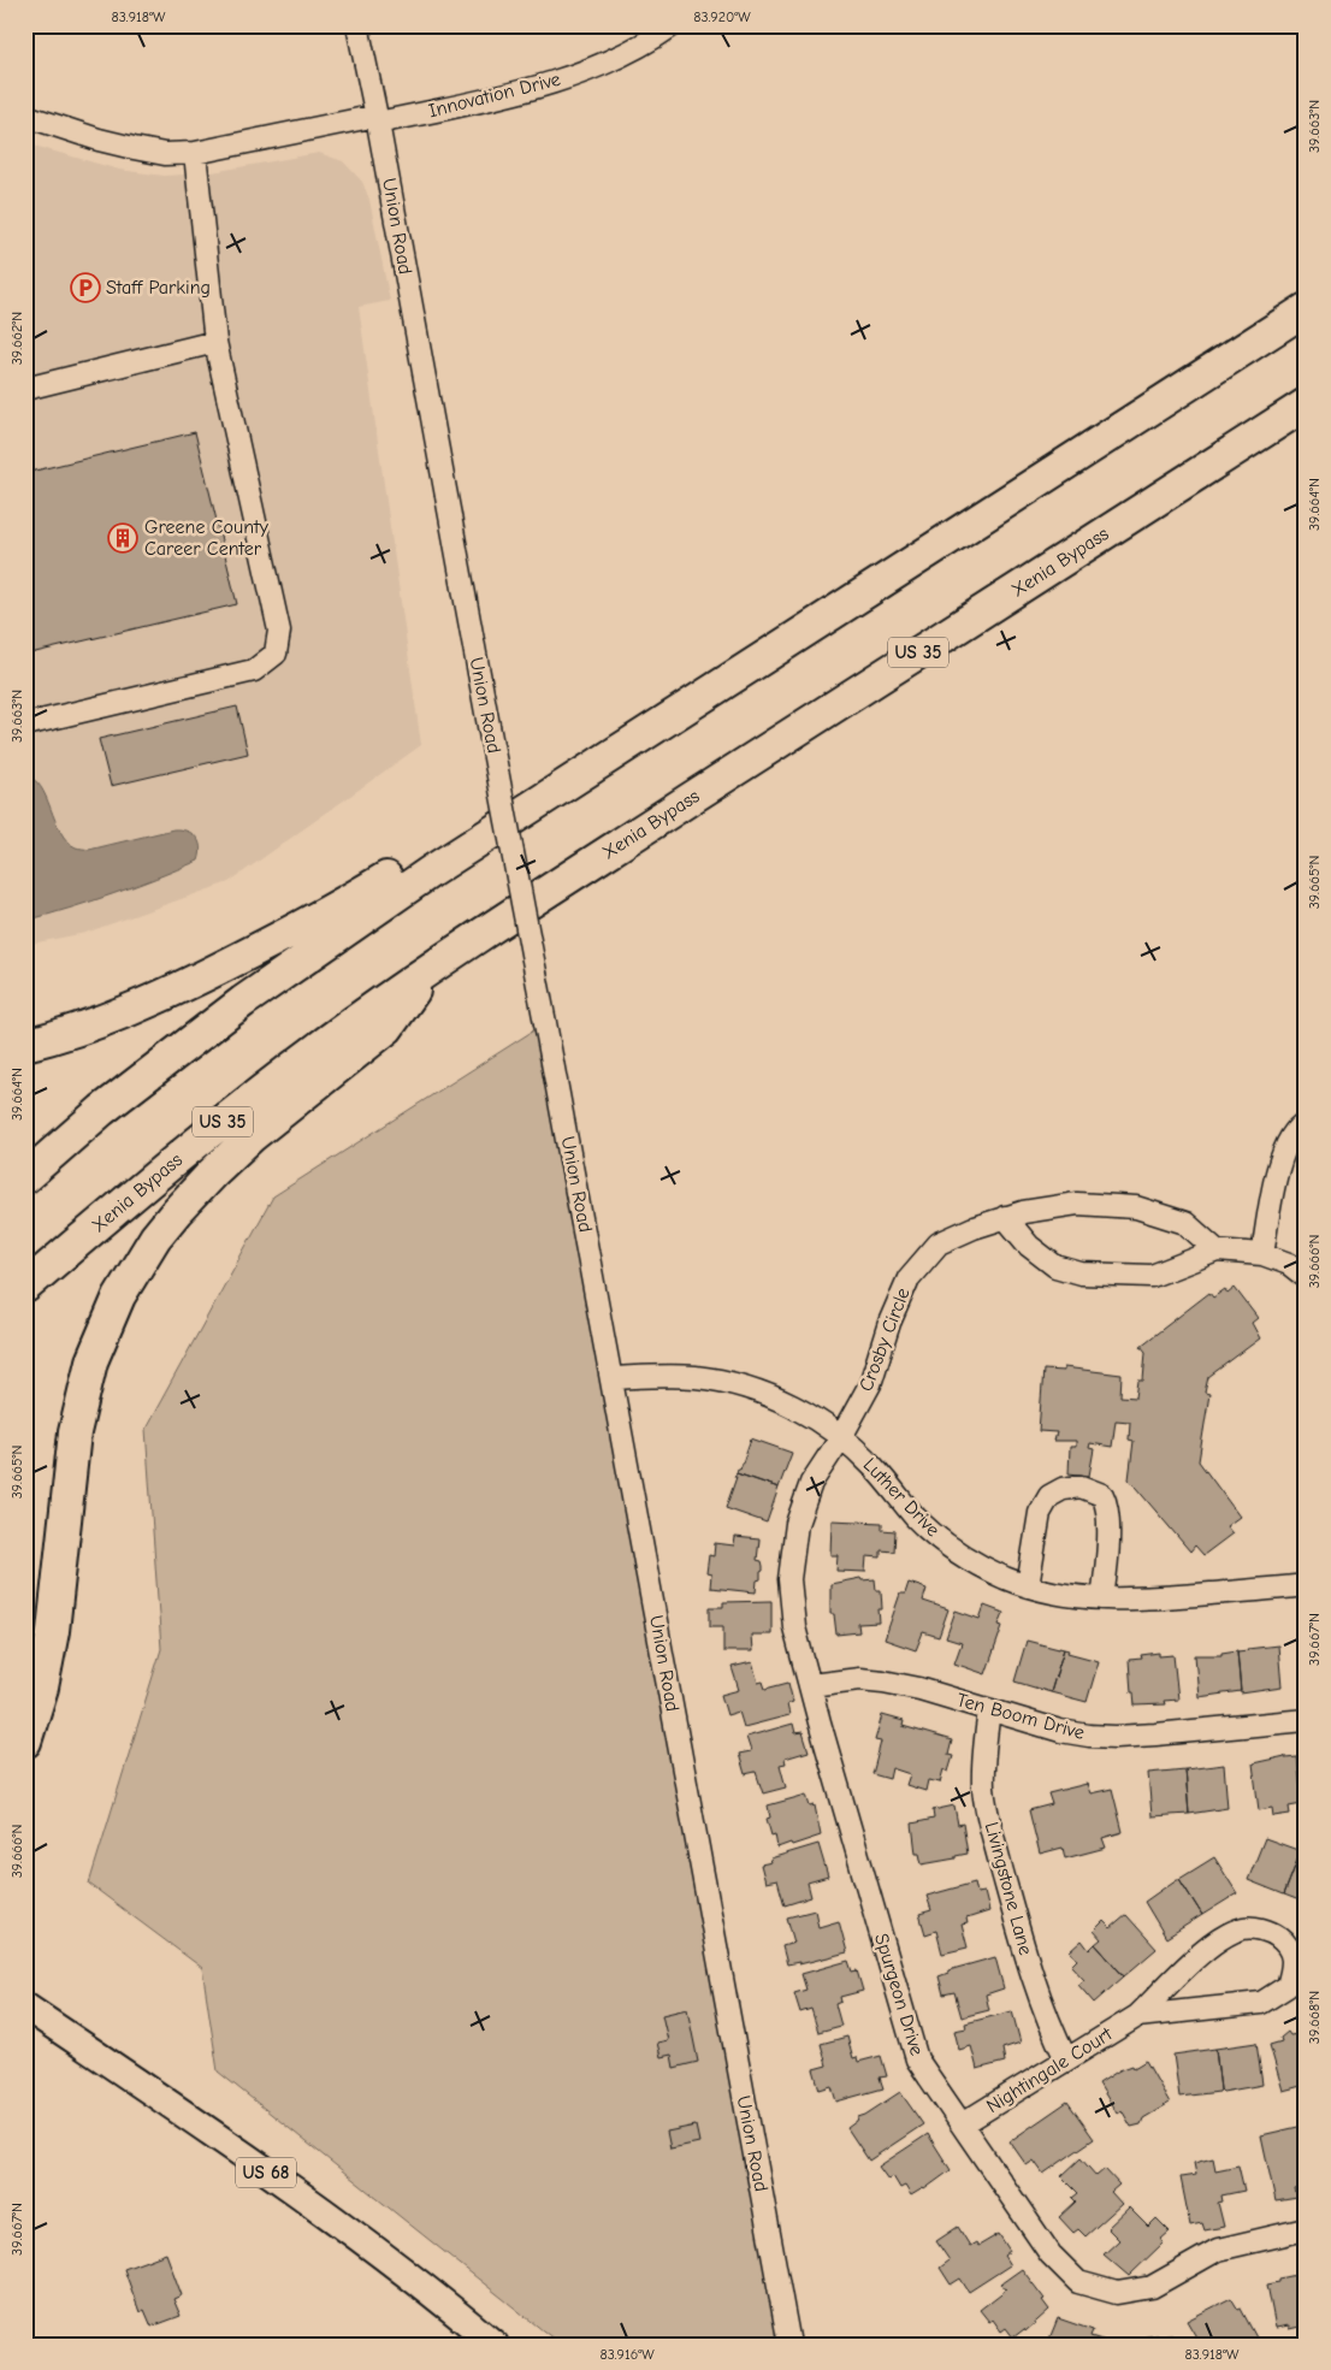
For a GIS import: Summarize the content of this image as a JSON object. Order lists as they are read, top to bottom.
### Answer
{
  "streets": {
    "highway": ["Xenia Bypass", "US 35"],
    "main road": ["US 68"],
    "street": [
      "Innovation Drive",
      "Union Road",
      "Crosby Circle",
      "Luther Drive",
      "Ten Boom Drive",
      "Livingstone Lane",
      "Spurgeon Drive",
      "Nightingale Court"
    ]
  },
  "crossings": [
    ["Innovation Drive", "Union Road"],
    ["Union Road", "Luther Drive"],
    ["Crosby Circle", "Luther Drive"],
    ["Crosby Circle", "Spurgeon Drive"],
    ["Luther Drive", "Spurgeon Drive"],
    ["Ten Boom Drive", "Livingstone Lane"],
    ["Ten Boom Drive", "Spurgeon Drive"],
    ["Livingstone Lane", "Nightingale Court"],
    ["Spurgeon Drive", "Nightingale Court"]
  ],
  "places": {
    "parking": ["Staff Parking"],
    "building": ["Greene County Career Center"]
  },
  "coordinates": [
    "83.918°W",
    "83.920°W",
    "39.663°N",
    "39.662°N",
    "39.664°N",
    "39.665°N",
    "39.666°N",
    "39.667°N",
    "39.668°N",
    "83.916°W"
  ]
}
